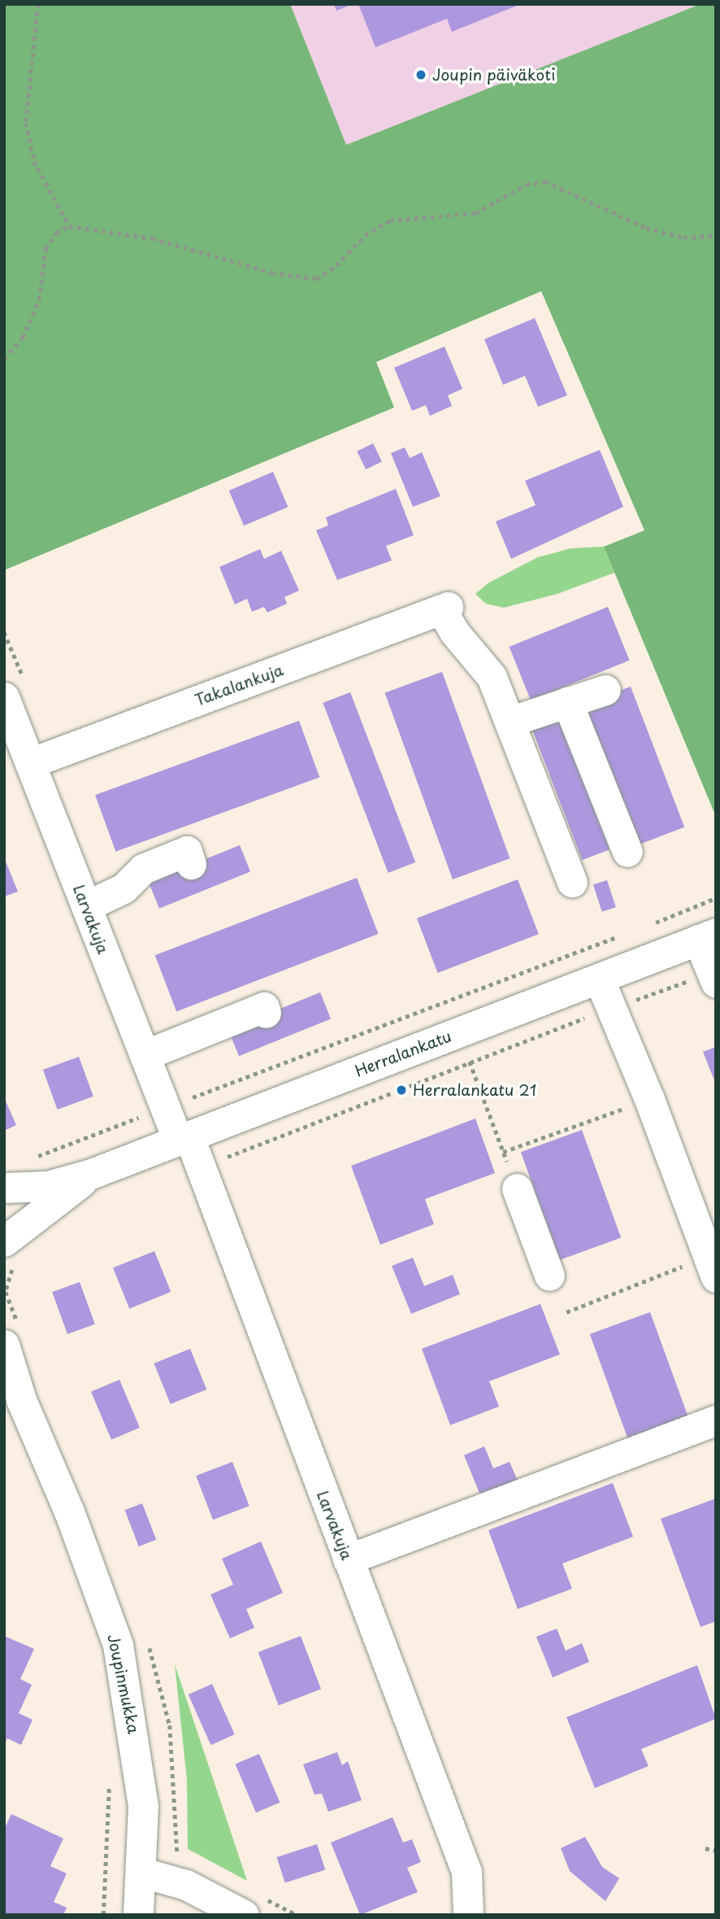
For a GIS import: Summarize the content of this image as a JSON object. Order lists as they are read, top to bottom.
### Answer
{
  "streets": {
    "street": [
      "Takalankuja",
      "Larvakuja",
      "Herralankatu",
      "Joupinmukka"
    ]
  },
  "crossings": [
    ["Takalankuja", "Larvakuja"],
    ["Larvakuja", "Herralankatu"]
  ],
  "places": ["Joupin päiväkoti", "Herralankatu 21"]
}
